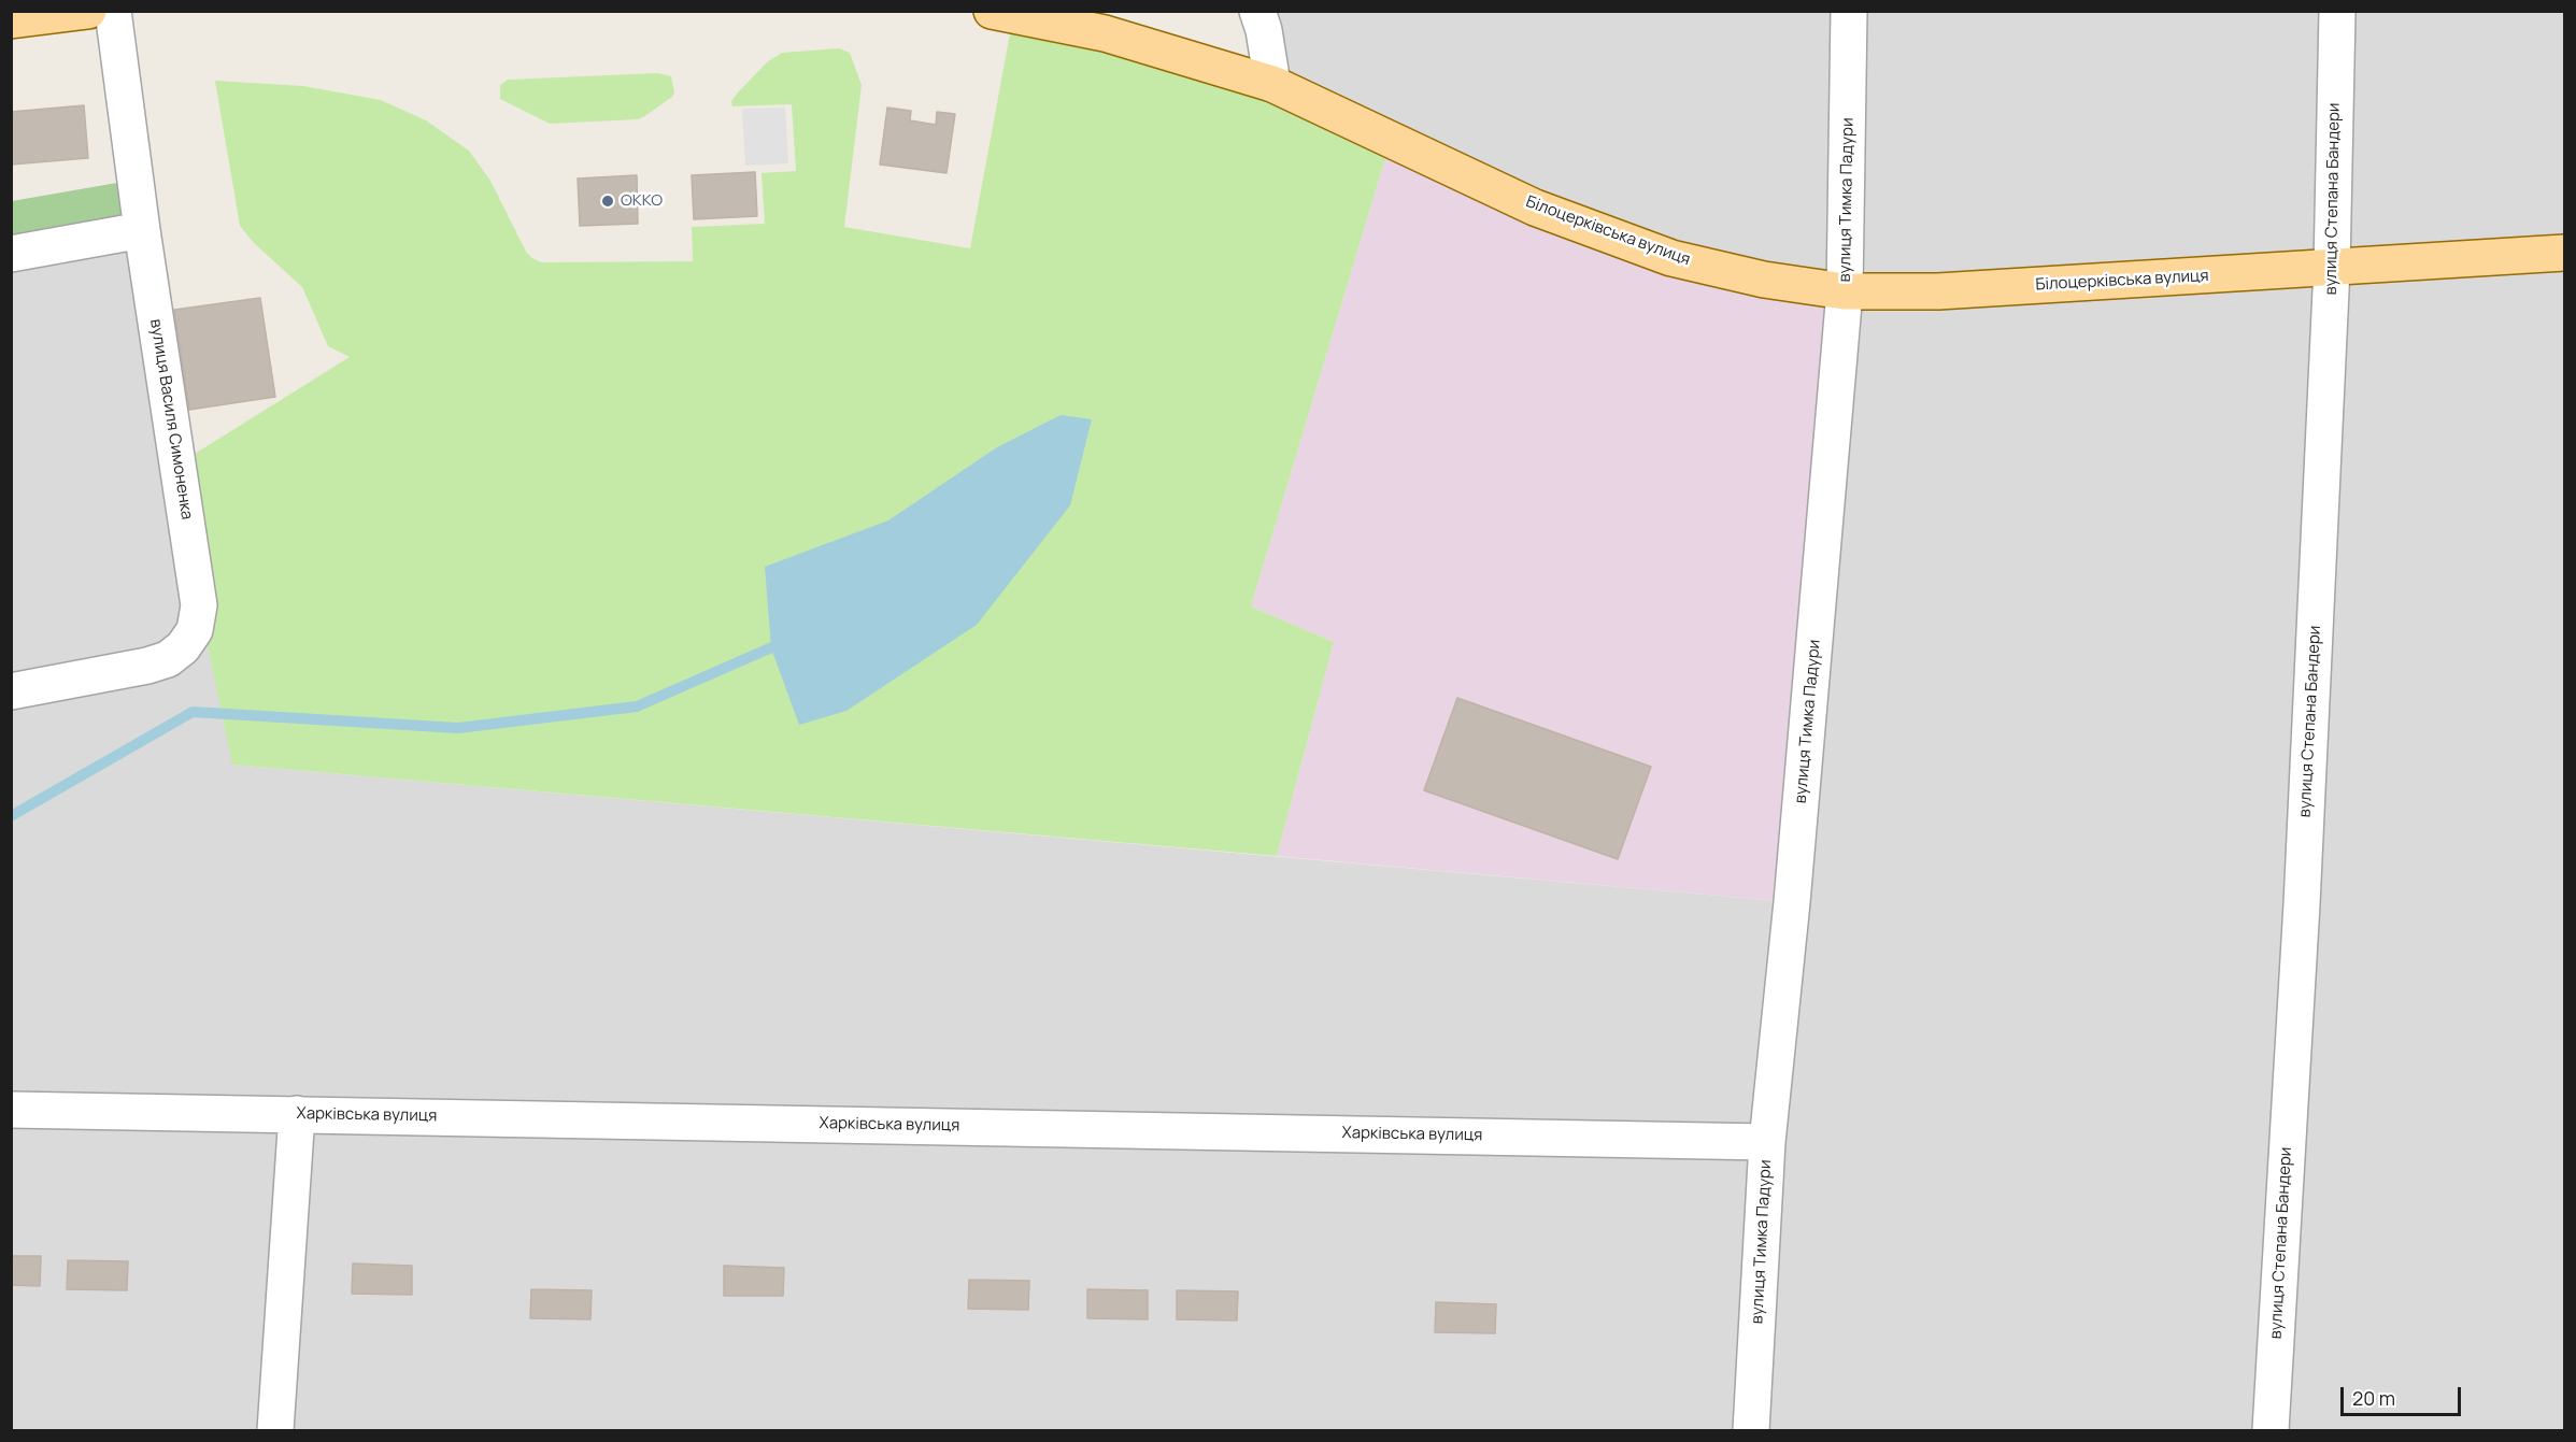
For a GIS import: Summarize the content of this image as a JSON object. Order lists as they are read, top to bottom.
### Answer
{
  "streets": {
    "main road": ["Білоцерківська вулиця"],
    "street": [
      "вулиця Степана Бандери",
      "вулиця Тимка Падури",
      "вулиця Василя Симоненка",
      "Харківська вулиця"
    ]
  },
  "crossings": [
    ["вулиця Степана Бандери", "Білоцерківська вулиця"],
    ["вулиця Тимка Падури", "Білоцерківська вулиця"],
    ["вулиця Тимка Падури", "Харківська вулиця"]
  ],
  "places": ["ОККО"],
  "scale_bar": "20 m"
}
